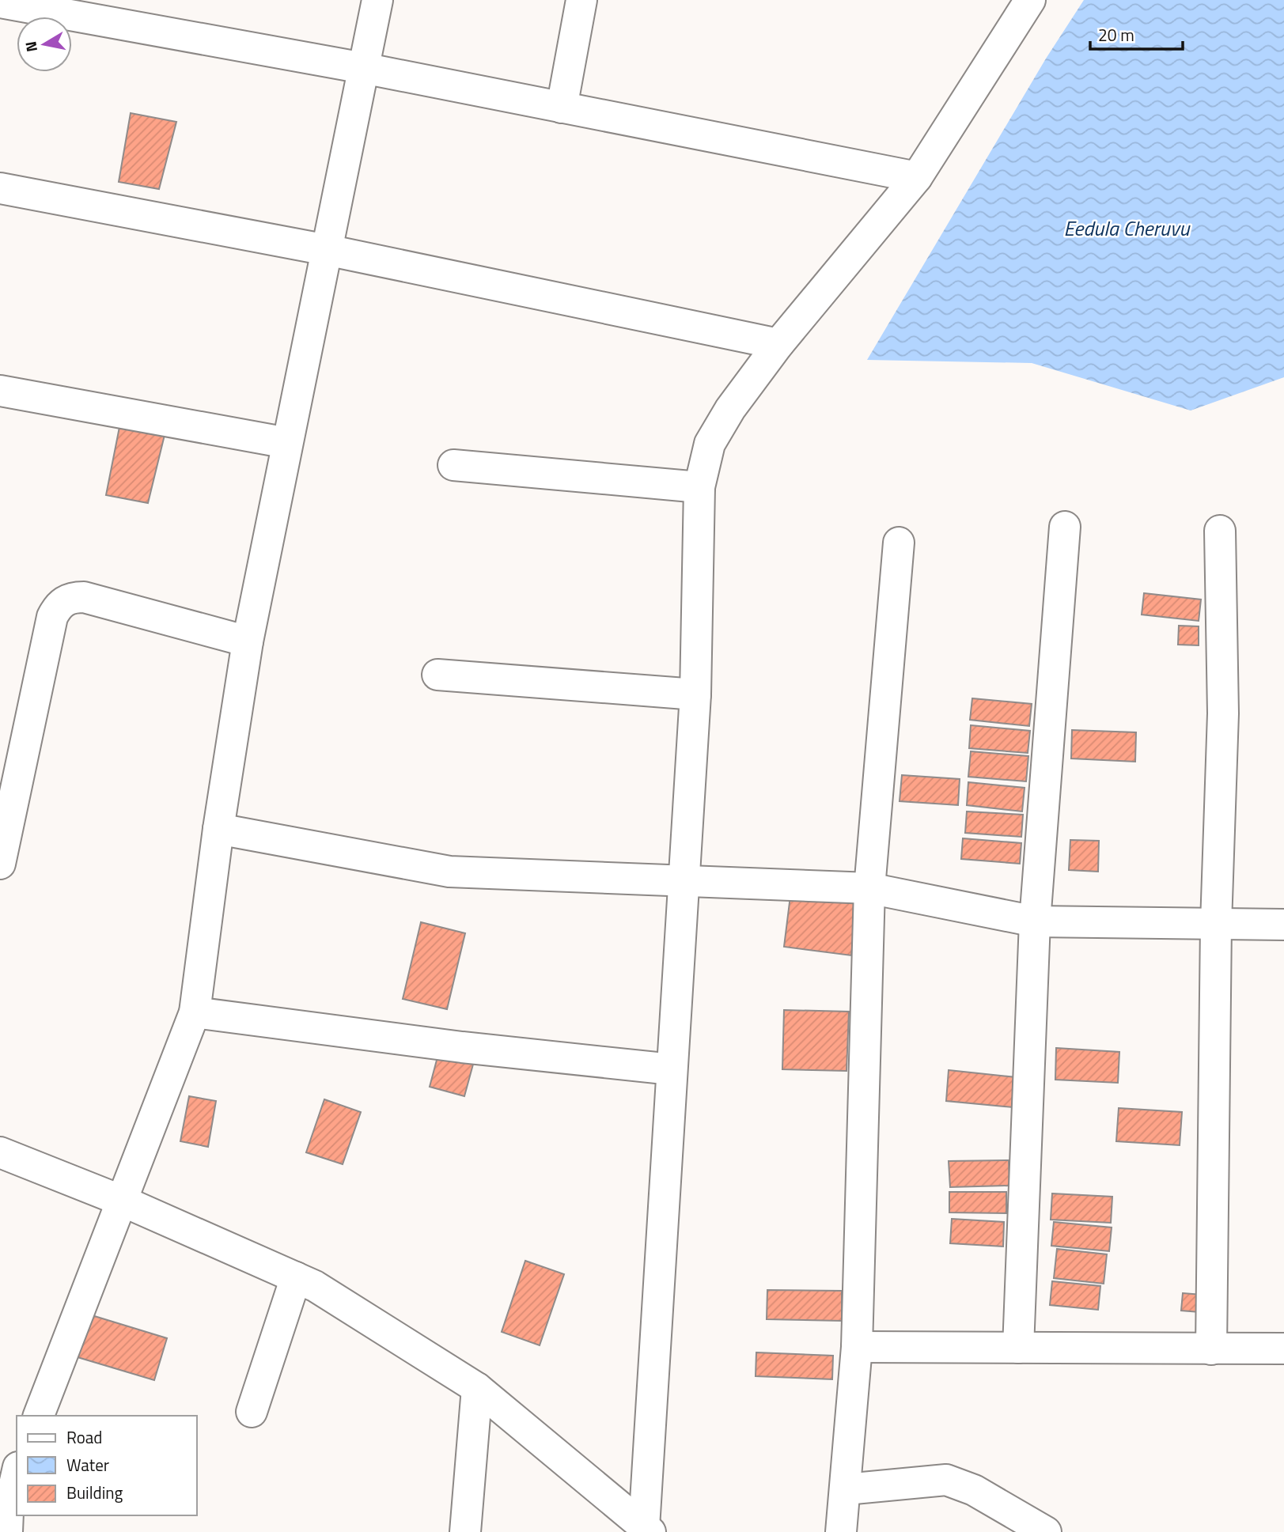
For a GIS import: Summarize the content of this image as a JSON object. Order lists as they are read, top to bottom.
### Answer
{
  "water": ["Eedula Cheruvu"],
  "legend": ["Road", "Water", "Building"],
  "scale_bar": "20 m",
  "north": "left"
}
